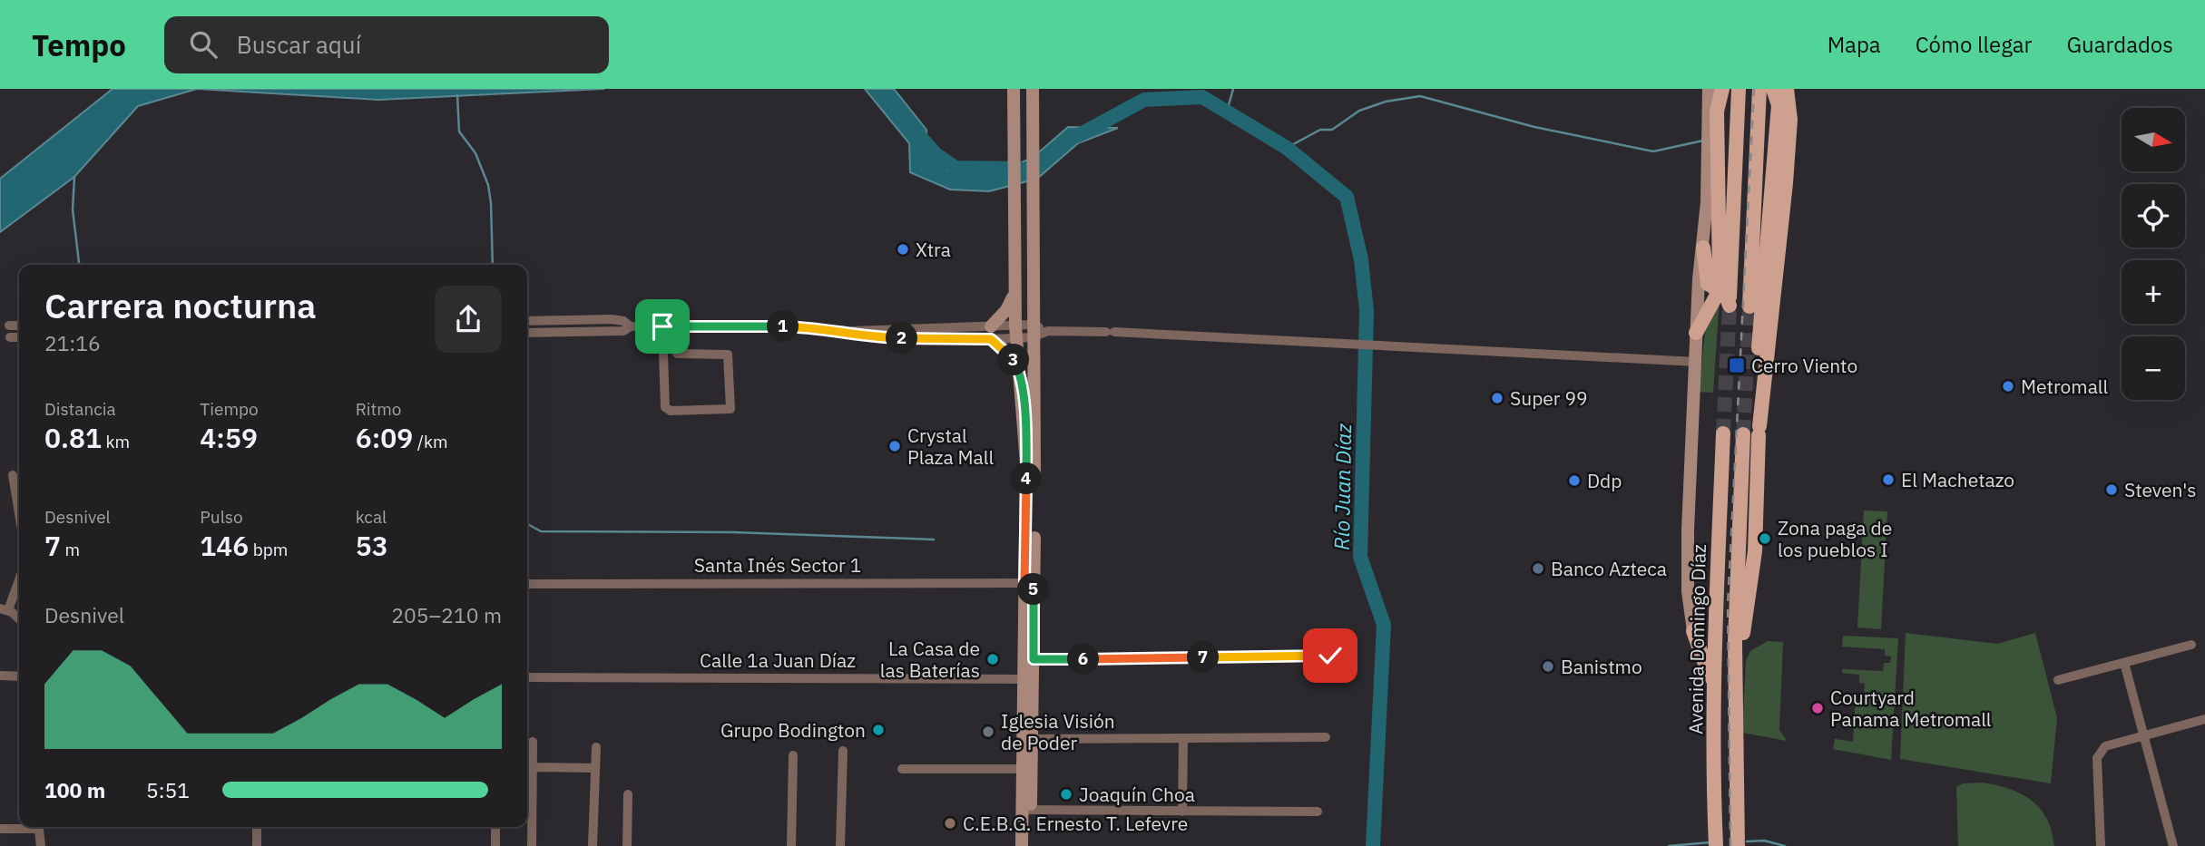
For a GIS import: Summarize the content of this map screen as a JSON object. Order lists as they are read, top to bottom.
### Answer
{
  "streets": {
    "main road": ["Avenida Domingo Díaz"],
    "street": ["Santa Inés Sector 1", "Calle 1a Juan Díaz"]
  },
  "water": ["Río Juan Díaz"],
  "places": {
    "other": [
      "Xtra",
      "Metromall",
      "Super 99",
      "Crystal Plaza Mall",
      "El Machetazo",
      "Ddp",
      "Steven's",
      "Zona paga de los pueblos I",
      "Banco Azteca",
      "La Casa de las Baterías",
      "Banistmo",
      "Courtyard Panama Metromall",
      "Grupo Bodington",
      "Iglesia Visión de Poder",
      "Joaquín Choa",
      "C.E.B.G. Ernesto T. Lefevre"
    ],
    "transit": ["Cerro Viento"]
  },
  "north": "right",
  "page": {
    "header": "Tempo",
    "search": "Buscar aquí",
    "nav": ["Mapa", "Cómo llegar", "Guardados"],
    "map_buttons": ["+", "−"],
    "heading": ["Carrera nocturna", "21:16"],
    "pins": [
      "1",
      "2",
      "3",
      "4",
      "5",
      "7",
      "6"
    ],
    "stats": [
      ["Distancia", "0.81 km"],
      ["Tiempo", "4:59"],
      ["Ritmo", "6:09 /km"],
      ["Desnivel", "7 m"],
      ["Pulso", "146 bpm"],
      ["kcal", "53"]
    ],
    "chart": ["Desnivel", "205–210 m"],
    "list": [
      {
        "name": "100 m",
        "note": "5:51"
      }
    ]
  }
}
